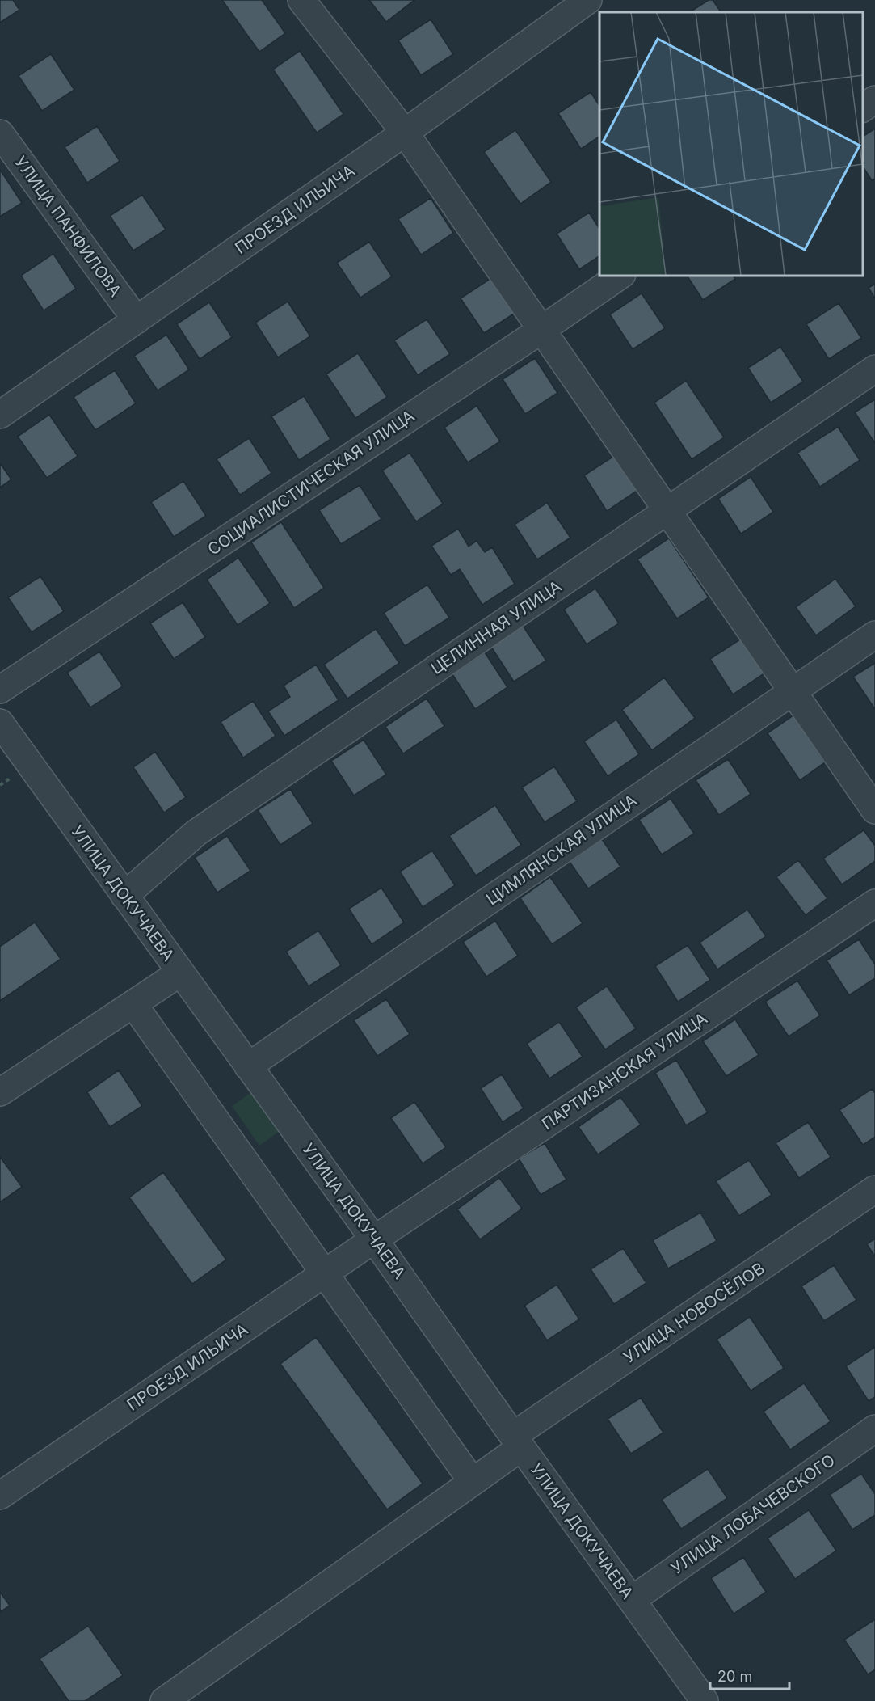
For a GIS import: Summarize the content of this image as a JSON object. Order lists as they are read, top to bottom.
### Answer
{
  "streets": {
    "street": [
      "ПРОЕЗД ИЛЬИЧА",
      "УЛИЦА ПАНФИЛОВА",
      "СОЦИАЛИСТИЧЕСКАЯ УЛИЦА",
      "ЦЕЛИННАЯ УЛИЦА",
      "ЦИМЛЯНСКАЯ УЛИЦА",
      "УЛИЦА ДОКУЧАЕВА",
      "ПАРТИЗАНСКАЯ УЛИЦА",
      "УЛИЦА НОВОСЁЛОВ",
      "УЛИЦА ЛОБАЧЕВСКОГО"
    ]
  },
  "crossings": [
    ["ПРОЕЗД ИЛЬИЧА", "УЛИЦА ПАНФИЛОВА"],
    ["ПРОЕЗД ИЛЬИЧА", "УЛИЦА ДОКУЧАЕВА"],
    ["ПРОЕЗД ИЛЬИЧА", "ПАРТИЗАНСКАЯ УЛИЦА"],
    ["ЦЕЛИННАЯ УЛИЦА", "УЛИЦА ДОКУЧАЕВА"],
    ["ЦИМЛЯНСКАЯ УЛИЦА", "УЛИЦА ДОКУЧАЕВА"],
    ["УЛИЦА ДОКУЧАЕВА", "ПАРТИЗАНСКАЯ УЛИЦА"],
    ["УЛИЦА ДОКУЧАЕВА", "УЛИЦА НОВОСЁЛОВ"],
    ["УЛИЦА ДОКУЧАЕВА", "УЛИЦА ЛОБАЧЕВСКОГО"]
  ],
  "scale_bar": "20 m"
}
